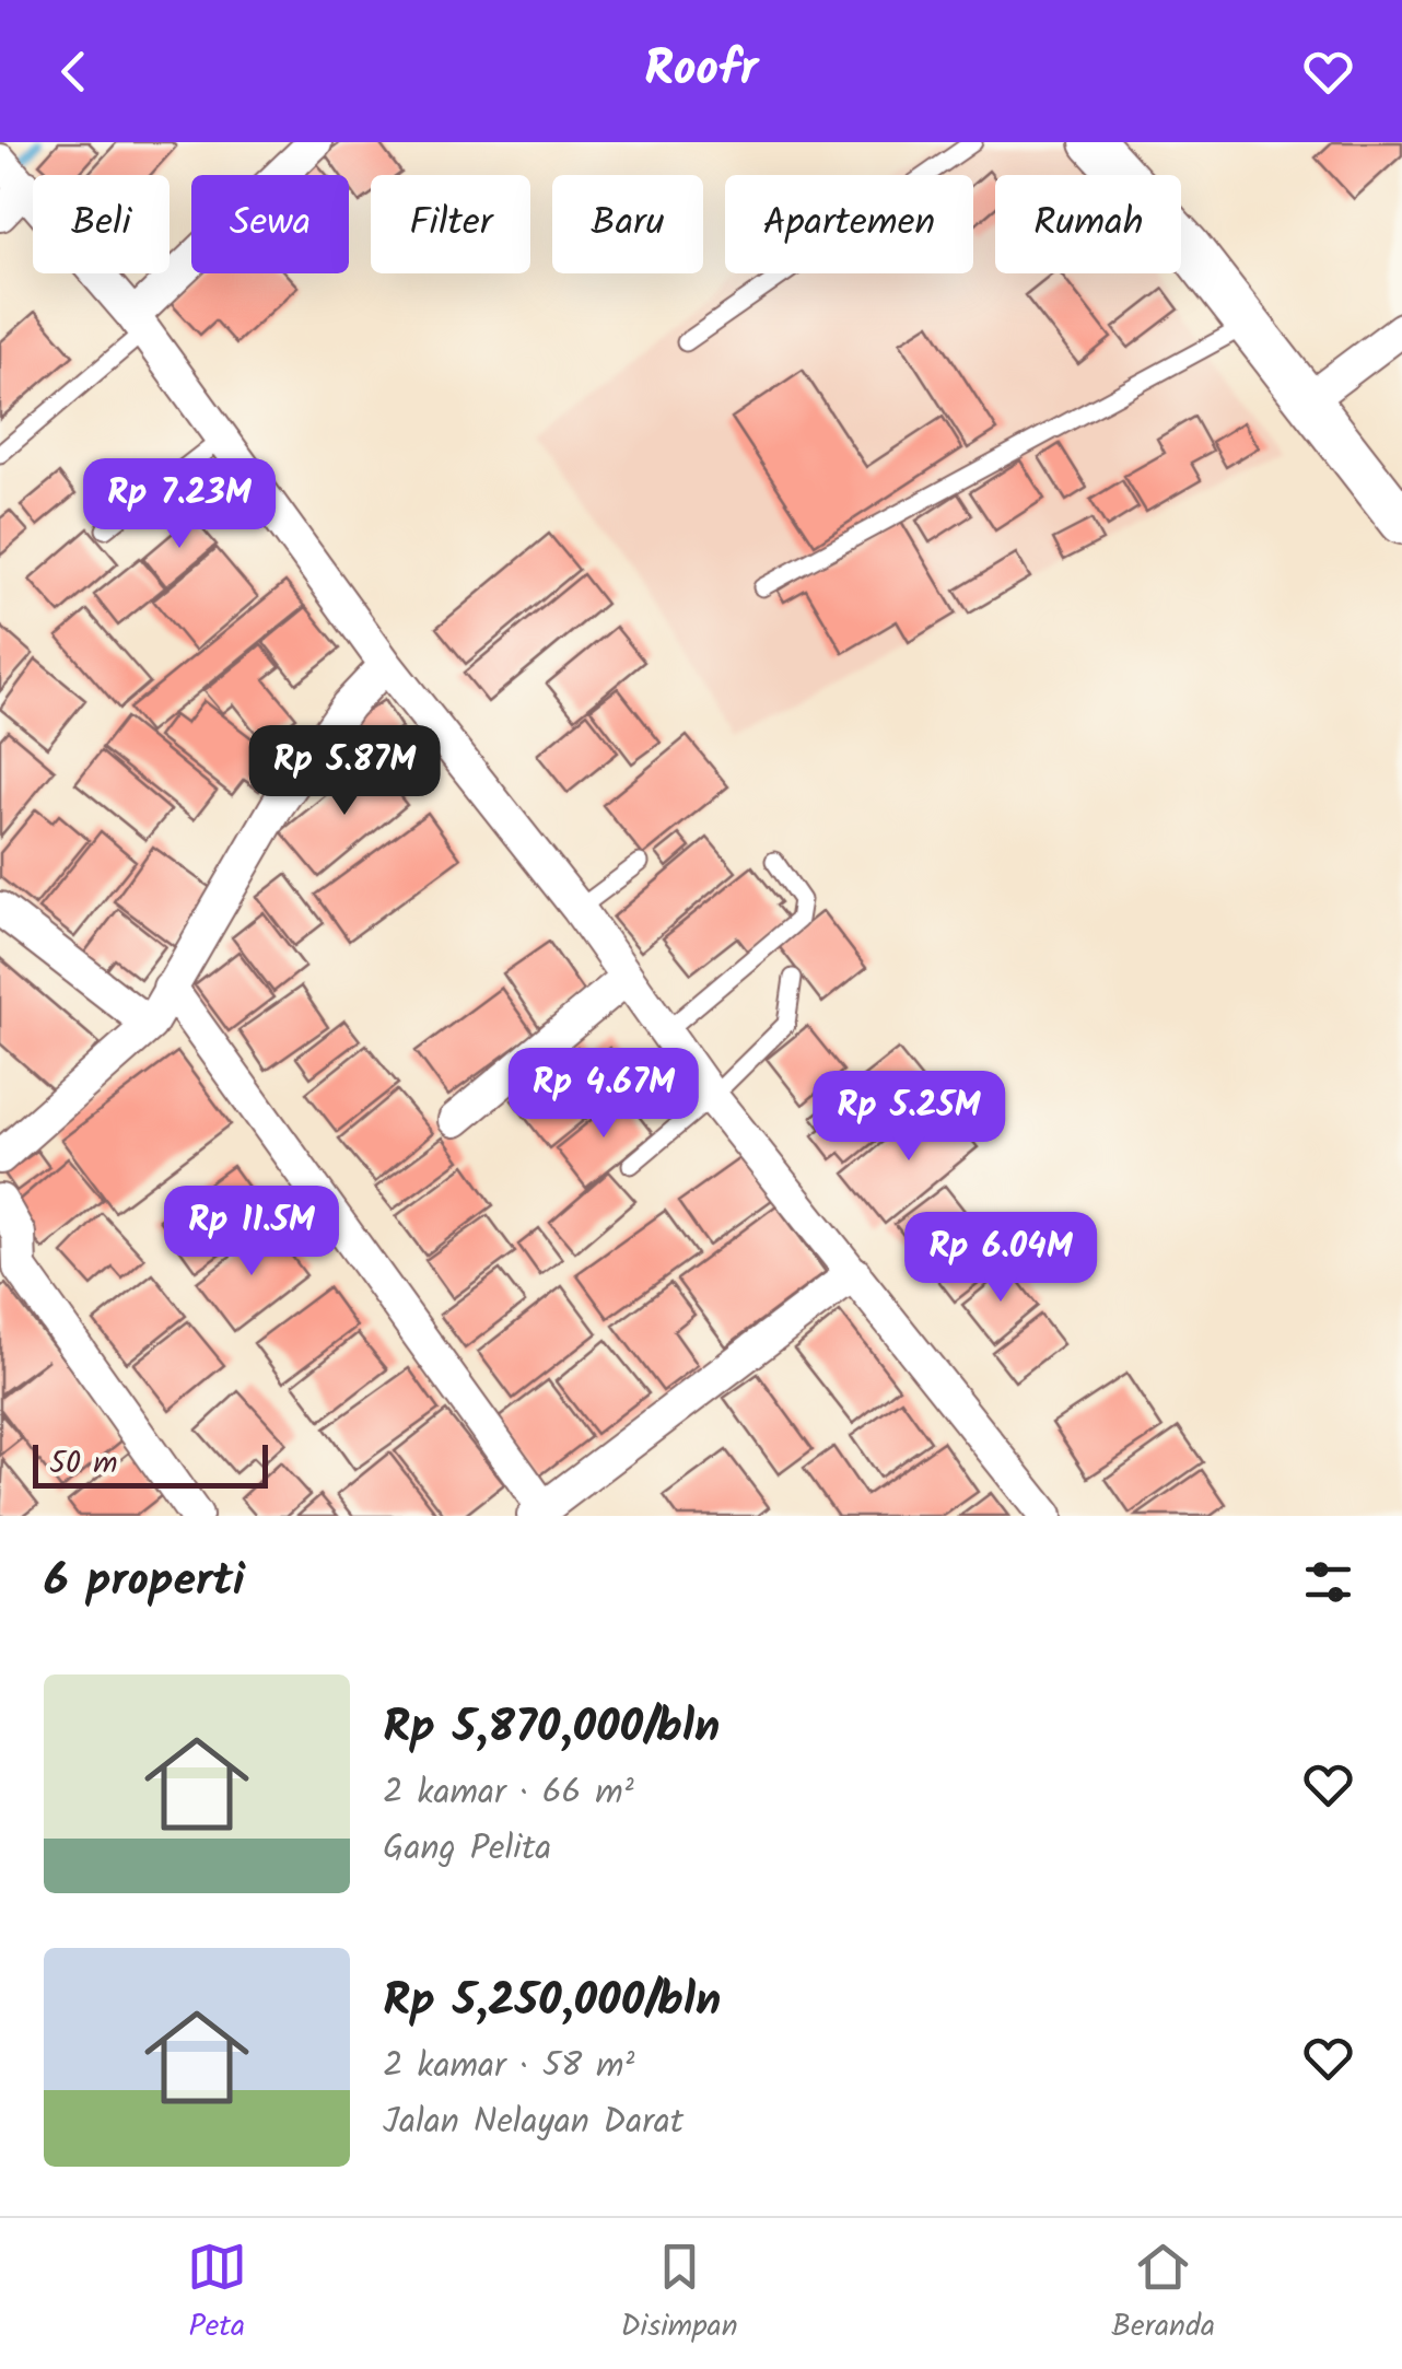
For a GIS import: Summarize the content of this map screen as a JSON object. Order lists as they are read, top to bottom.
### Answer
{
  "scale_bar": "50 m",
  "page": {
    "header": "Roofr",
    "chip": [
      "Beli",
      "Sewa",
      "Filter",
      "Baru",
      "Apartemen",
      "Rumah"
    ],
    "price": [
      "Rp 7.23M",
      "Rp 5.87M",
      "Rp 4.67M",
      "Rp 5.25M",
      "Rp 11.5M",
      "Rp 6.04M"
    ],
    "scale": "50 m",
    "heading": "6 properti",
    "list": [
      {
        "name": "Rp 5,870,000/bln",
        "note": "2 kamar · 66 m² · Gang Pelita"
      },
      {
        "name": "Rp 5,250,000/bln",
        "note": "2 kamar · 58 m² · Jalan Nelayan Darat"
      }
    ],
    "tabs": ["Peta", "Disimpan", "Beranda"]
  }
}
